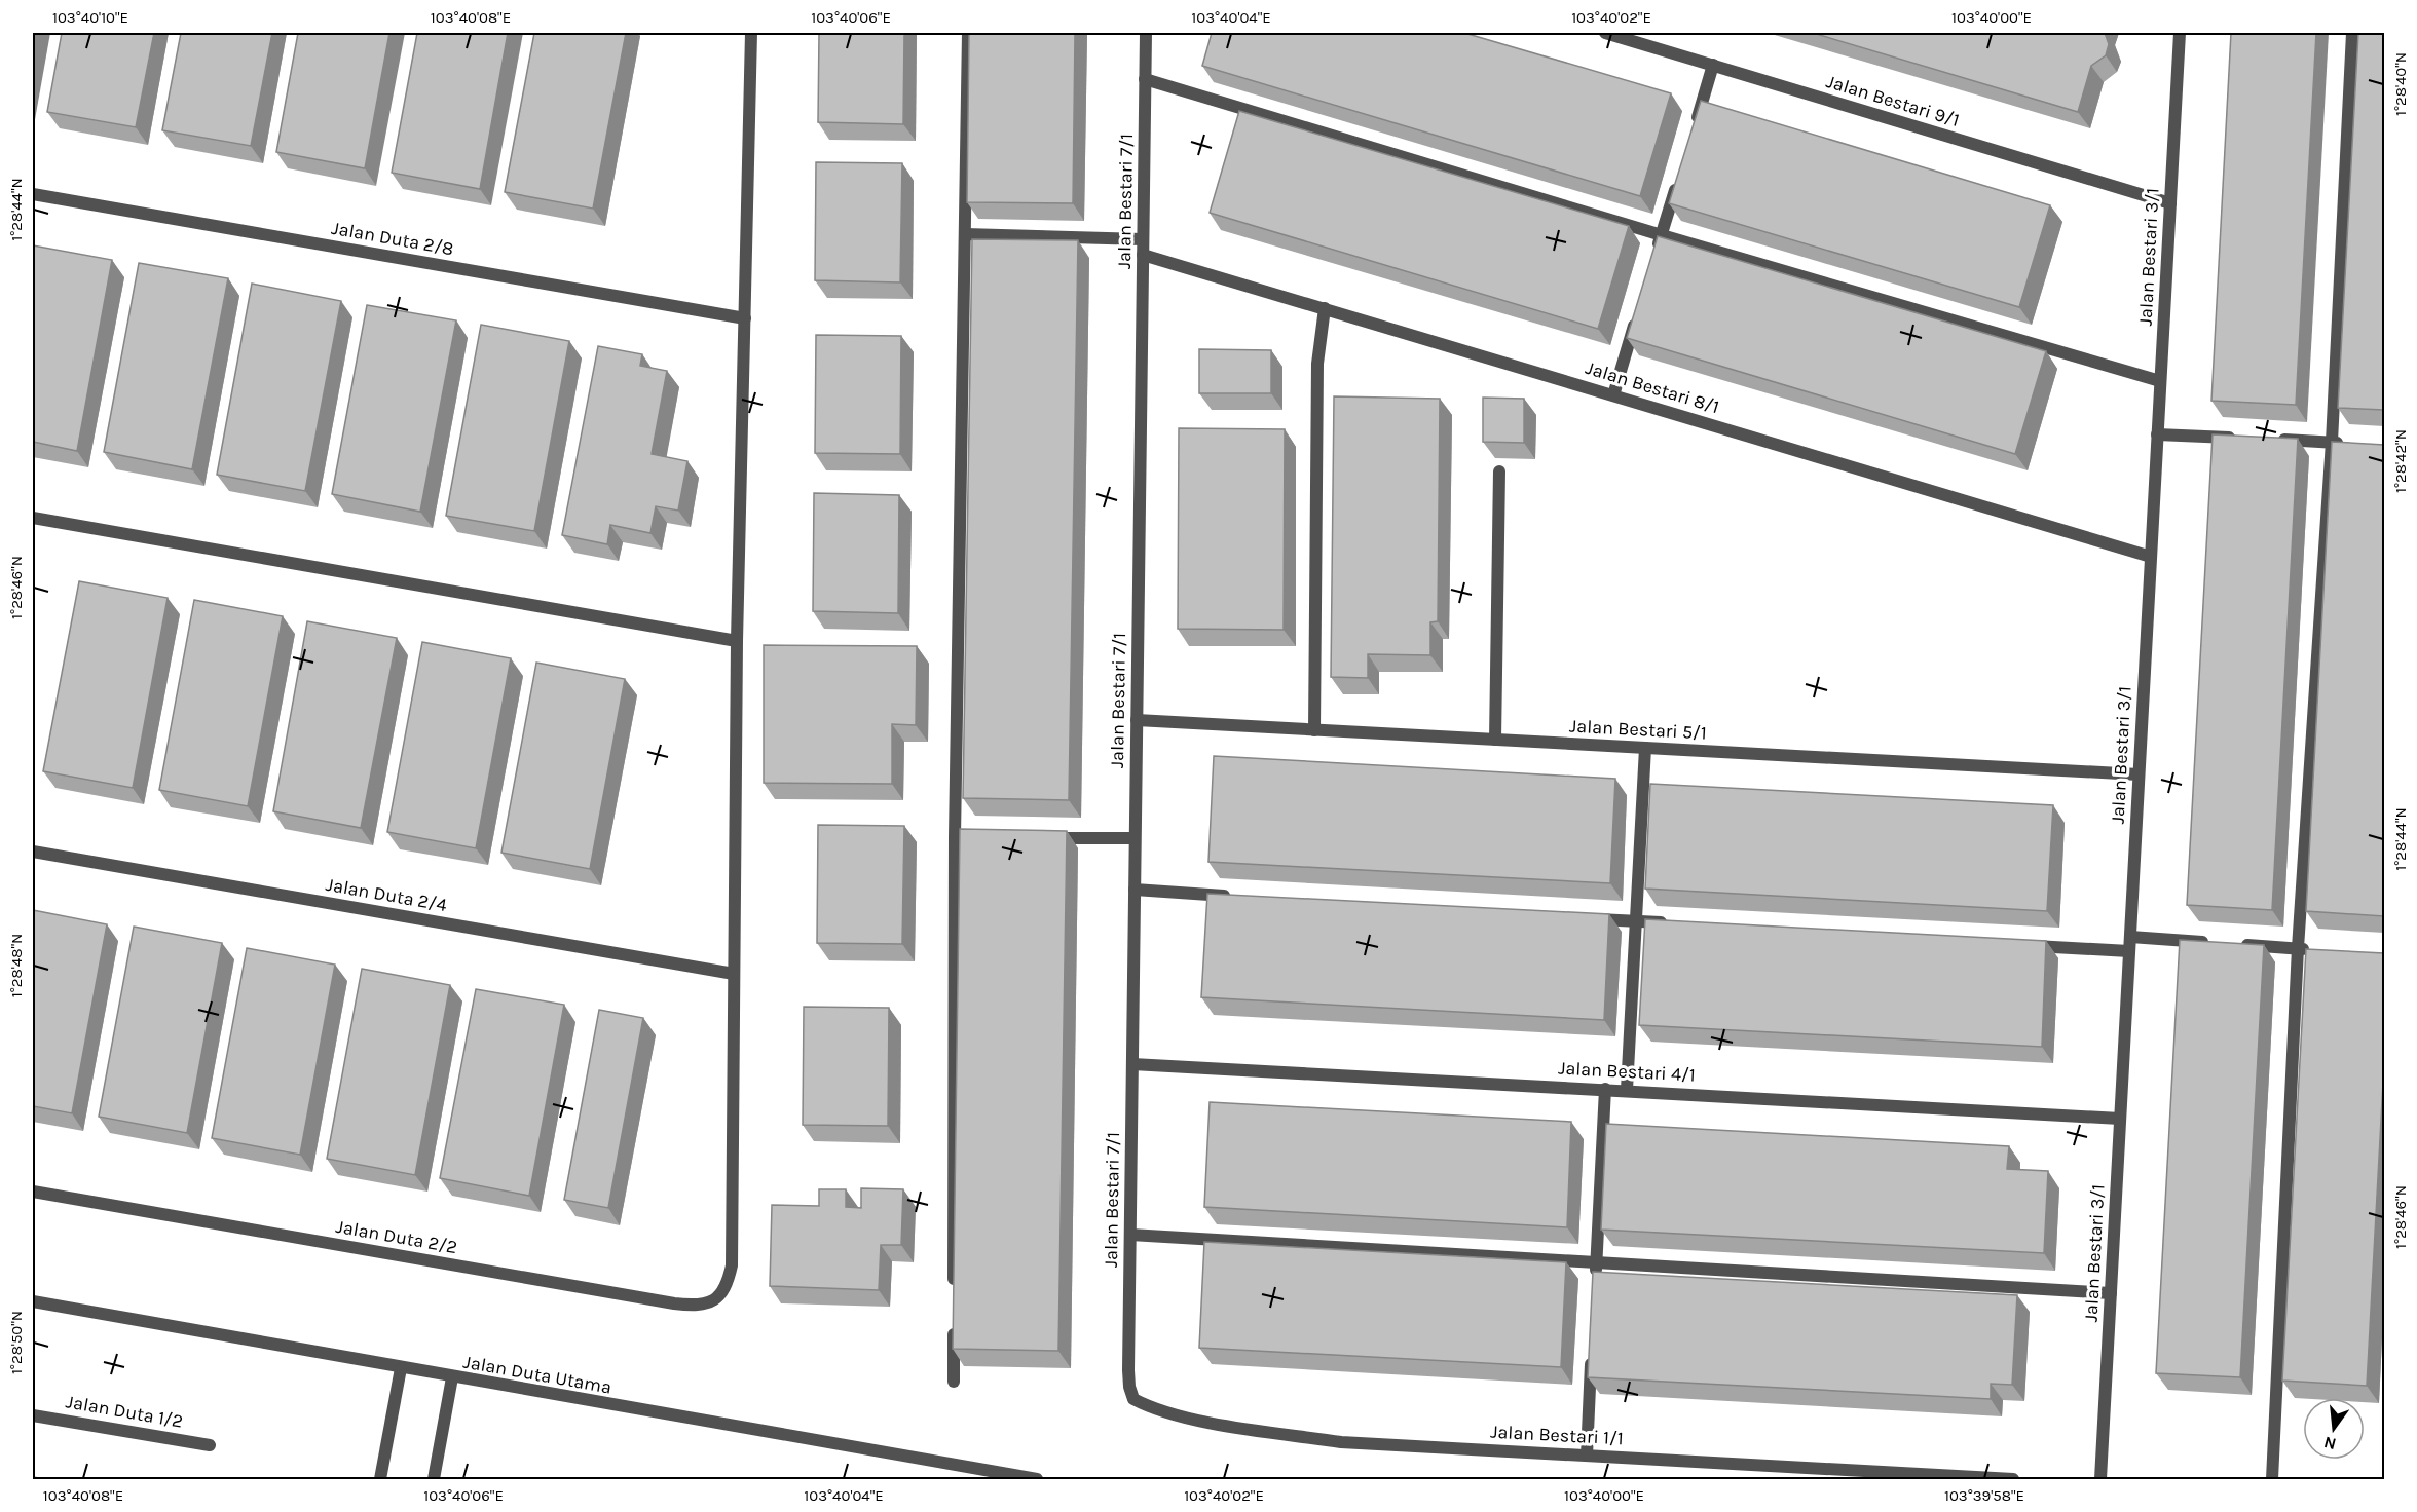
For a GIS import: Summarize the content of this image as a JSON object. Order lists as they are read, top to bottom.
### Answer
{
  "streets": {
    "street": [
      "Jalan Bestari 9/1",
      "Jalan Bestari 7/1",
      "Jalan Duta 2/8",
      "Jalan Bestari 3/1",
      "Jalan Bestari 8/1",
      "Jalan Bestari 5/1",
      "Jalan Duta 2/4",
      "Jalan Bestari 4/1",
      "Jalan Duta 2/2",
      "Jalan Duta Utama",
      "Jalan Duta 1/2",
      "Jalan Bestari 1/1"
    ]
  },
  "crossings": [
    ["Jalan Bestari 9/1", "Jalan Bestari 3/1"],
    ["Jalan Bestari 7/1", "Jalan Bestari 8/1"],
    ["Jalan Bestari 7/1", "Jalan Bestari 5/1"],
    ["Jalan Bestari 7/1", "Jalan Bestari 4/1"],
    ["Jalan Bestari 7/1", "Jalan Bestari 1/1"],
    ["Jalan Bestari 3/1", "Jalan Bestari 8/1"],
    ["Jalan Bestari 3/1", "Jalan Bestari 5/1"],
    ["Jalan Bestari 3/1", "Jalan Bestari 4/1"],
    ["Jalan Duta 2/4", "Jalan Duta 2/2"]
  ],
  "north": "bottom",
  "coordinates": [
    "103°40'10\"E",
    "103°40'08\"E",
    "103°40'06\"E",
    "103°40'04\"E",
    "103°40'02\"E",
    "103°40'00\"E",
    "1°28'40\"N",
    "1°28'44\"N",
    "1°28'42\"N",
    "1°28'46\"N",
    "1°28'48\"N",
    "1°28'50\"N",
    "103°39'58\"E"
  ]
}
